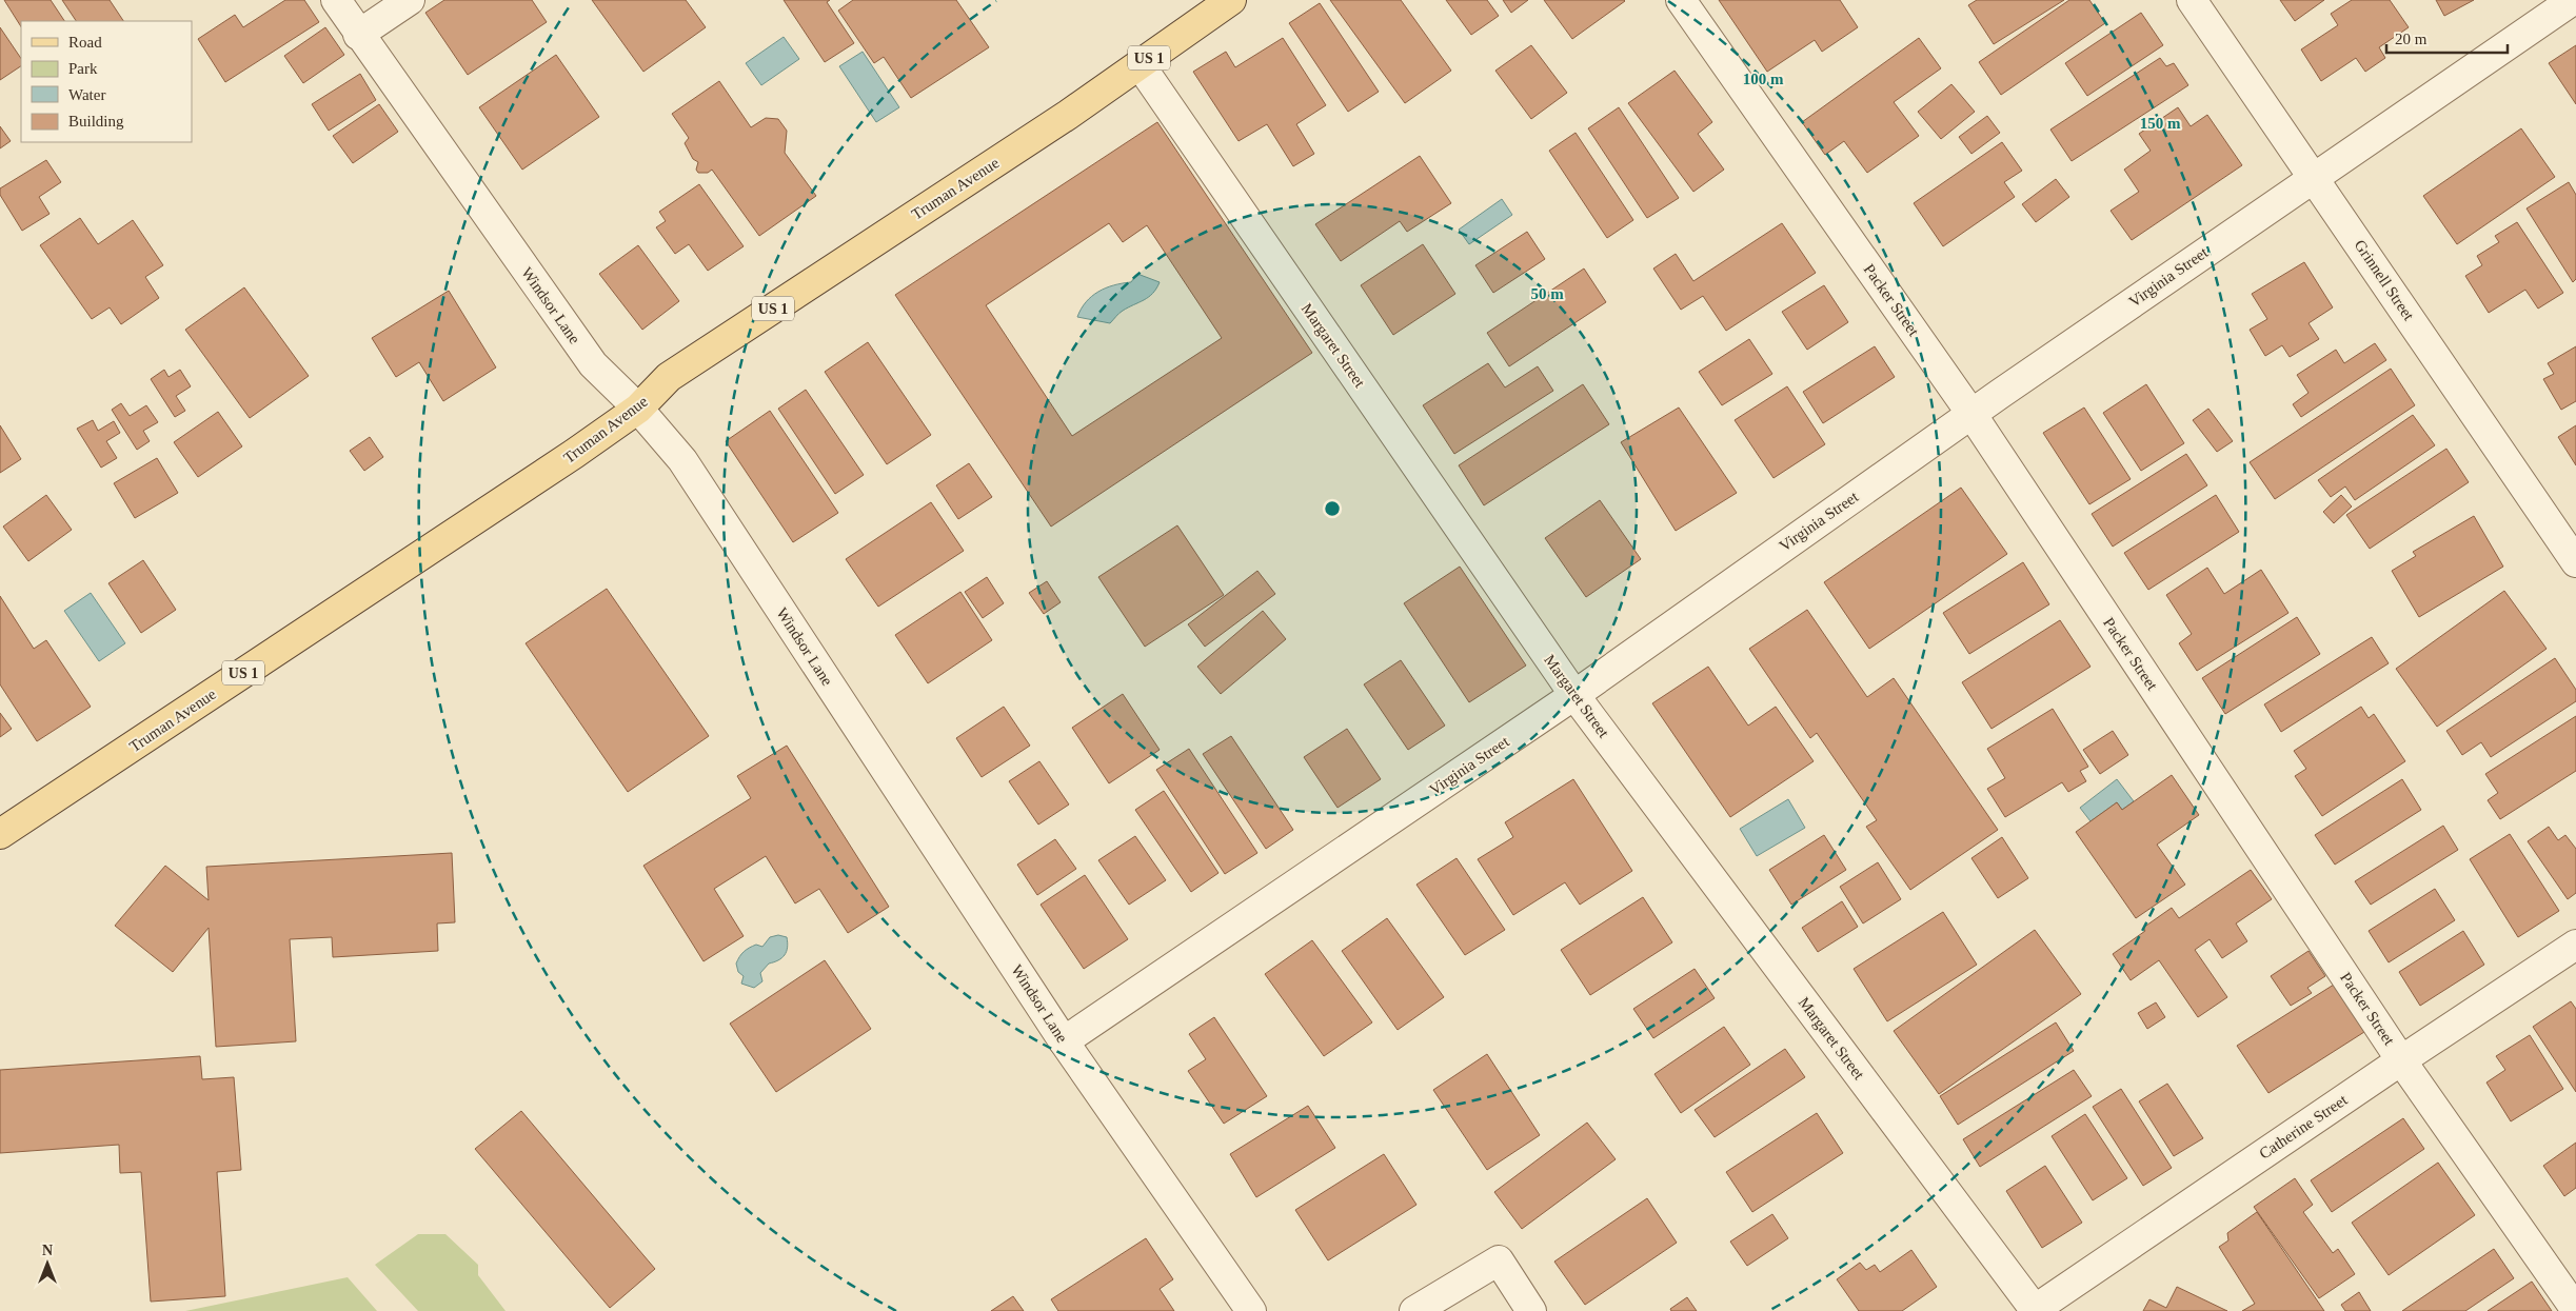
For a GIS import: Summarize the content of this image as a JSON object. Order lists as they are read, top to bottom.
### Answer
{
  "streets": {
    "main road": ["US 1", "Truman Avenue"],
    "street": [
      "Virginia Street",
      "Grinnell Street",
      "Packer Street",
      "Windsor Lane",
      "Margaret Street",
      "Catherine Street"
    ]
  },
  "crossings": [
    ["Truman Avenue", "Windsor Lane"],
    ["Truman Avenue", "Margaret Street"],
    ["Virginia Street", "Grinnell Street"],
    ["Virginia Street", "Packer Street"],
    ["Virginia Street", "Windsor Lane"],
    ["Virginia Street", "Margaret Street"],
    ["Packer Street", "Catherine Street"],
    ["Margaret Street", "Catherine Street"]
  ],
  "legend": [
    "Road",
    "Park",
    "Water",
    "Building"
  ],
  "scale_bar": "20 m",
  "north": "top",
  "rings": ["100 m", "150 m", "50 m"]
}
